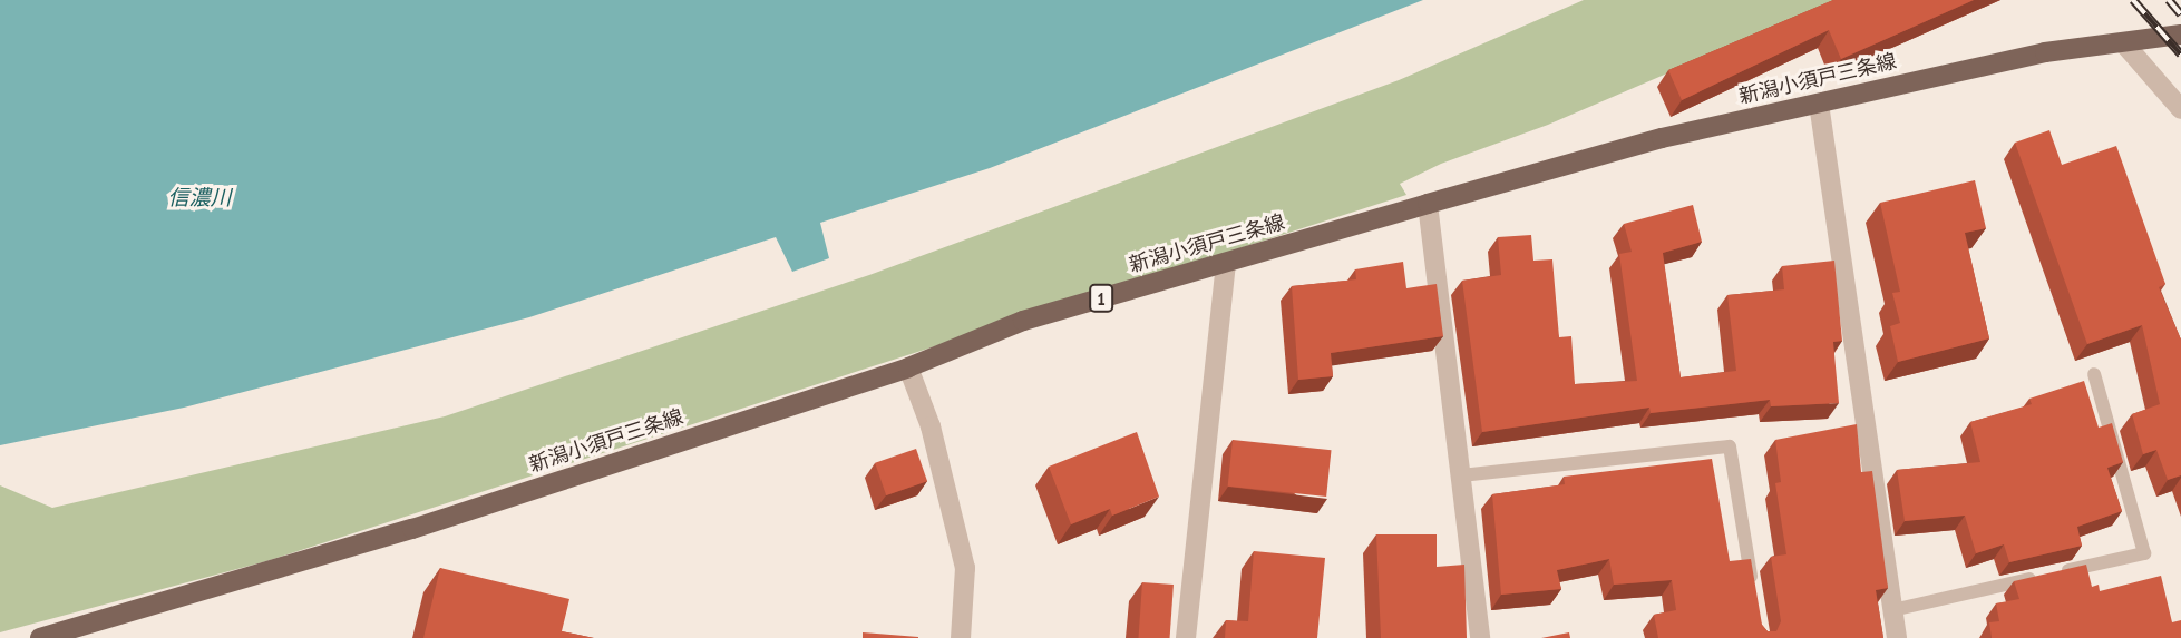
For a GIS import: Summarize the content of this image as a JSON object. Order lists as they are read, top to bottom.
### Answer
{
  "streets": {
    "main road": ["新潟小須戸三条線", "1"]
  },
  "water": ["信濃川"]
}
